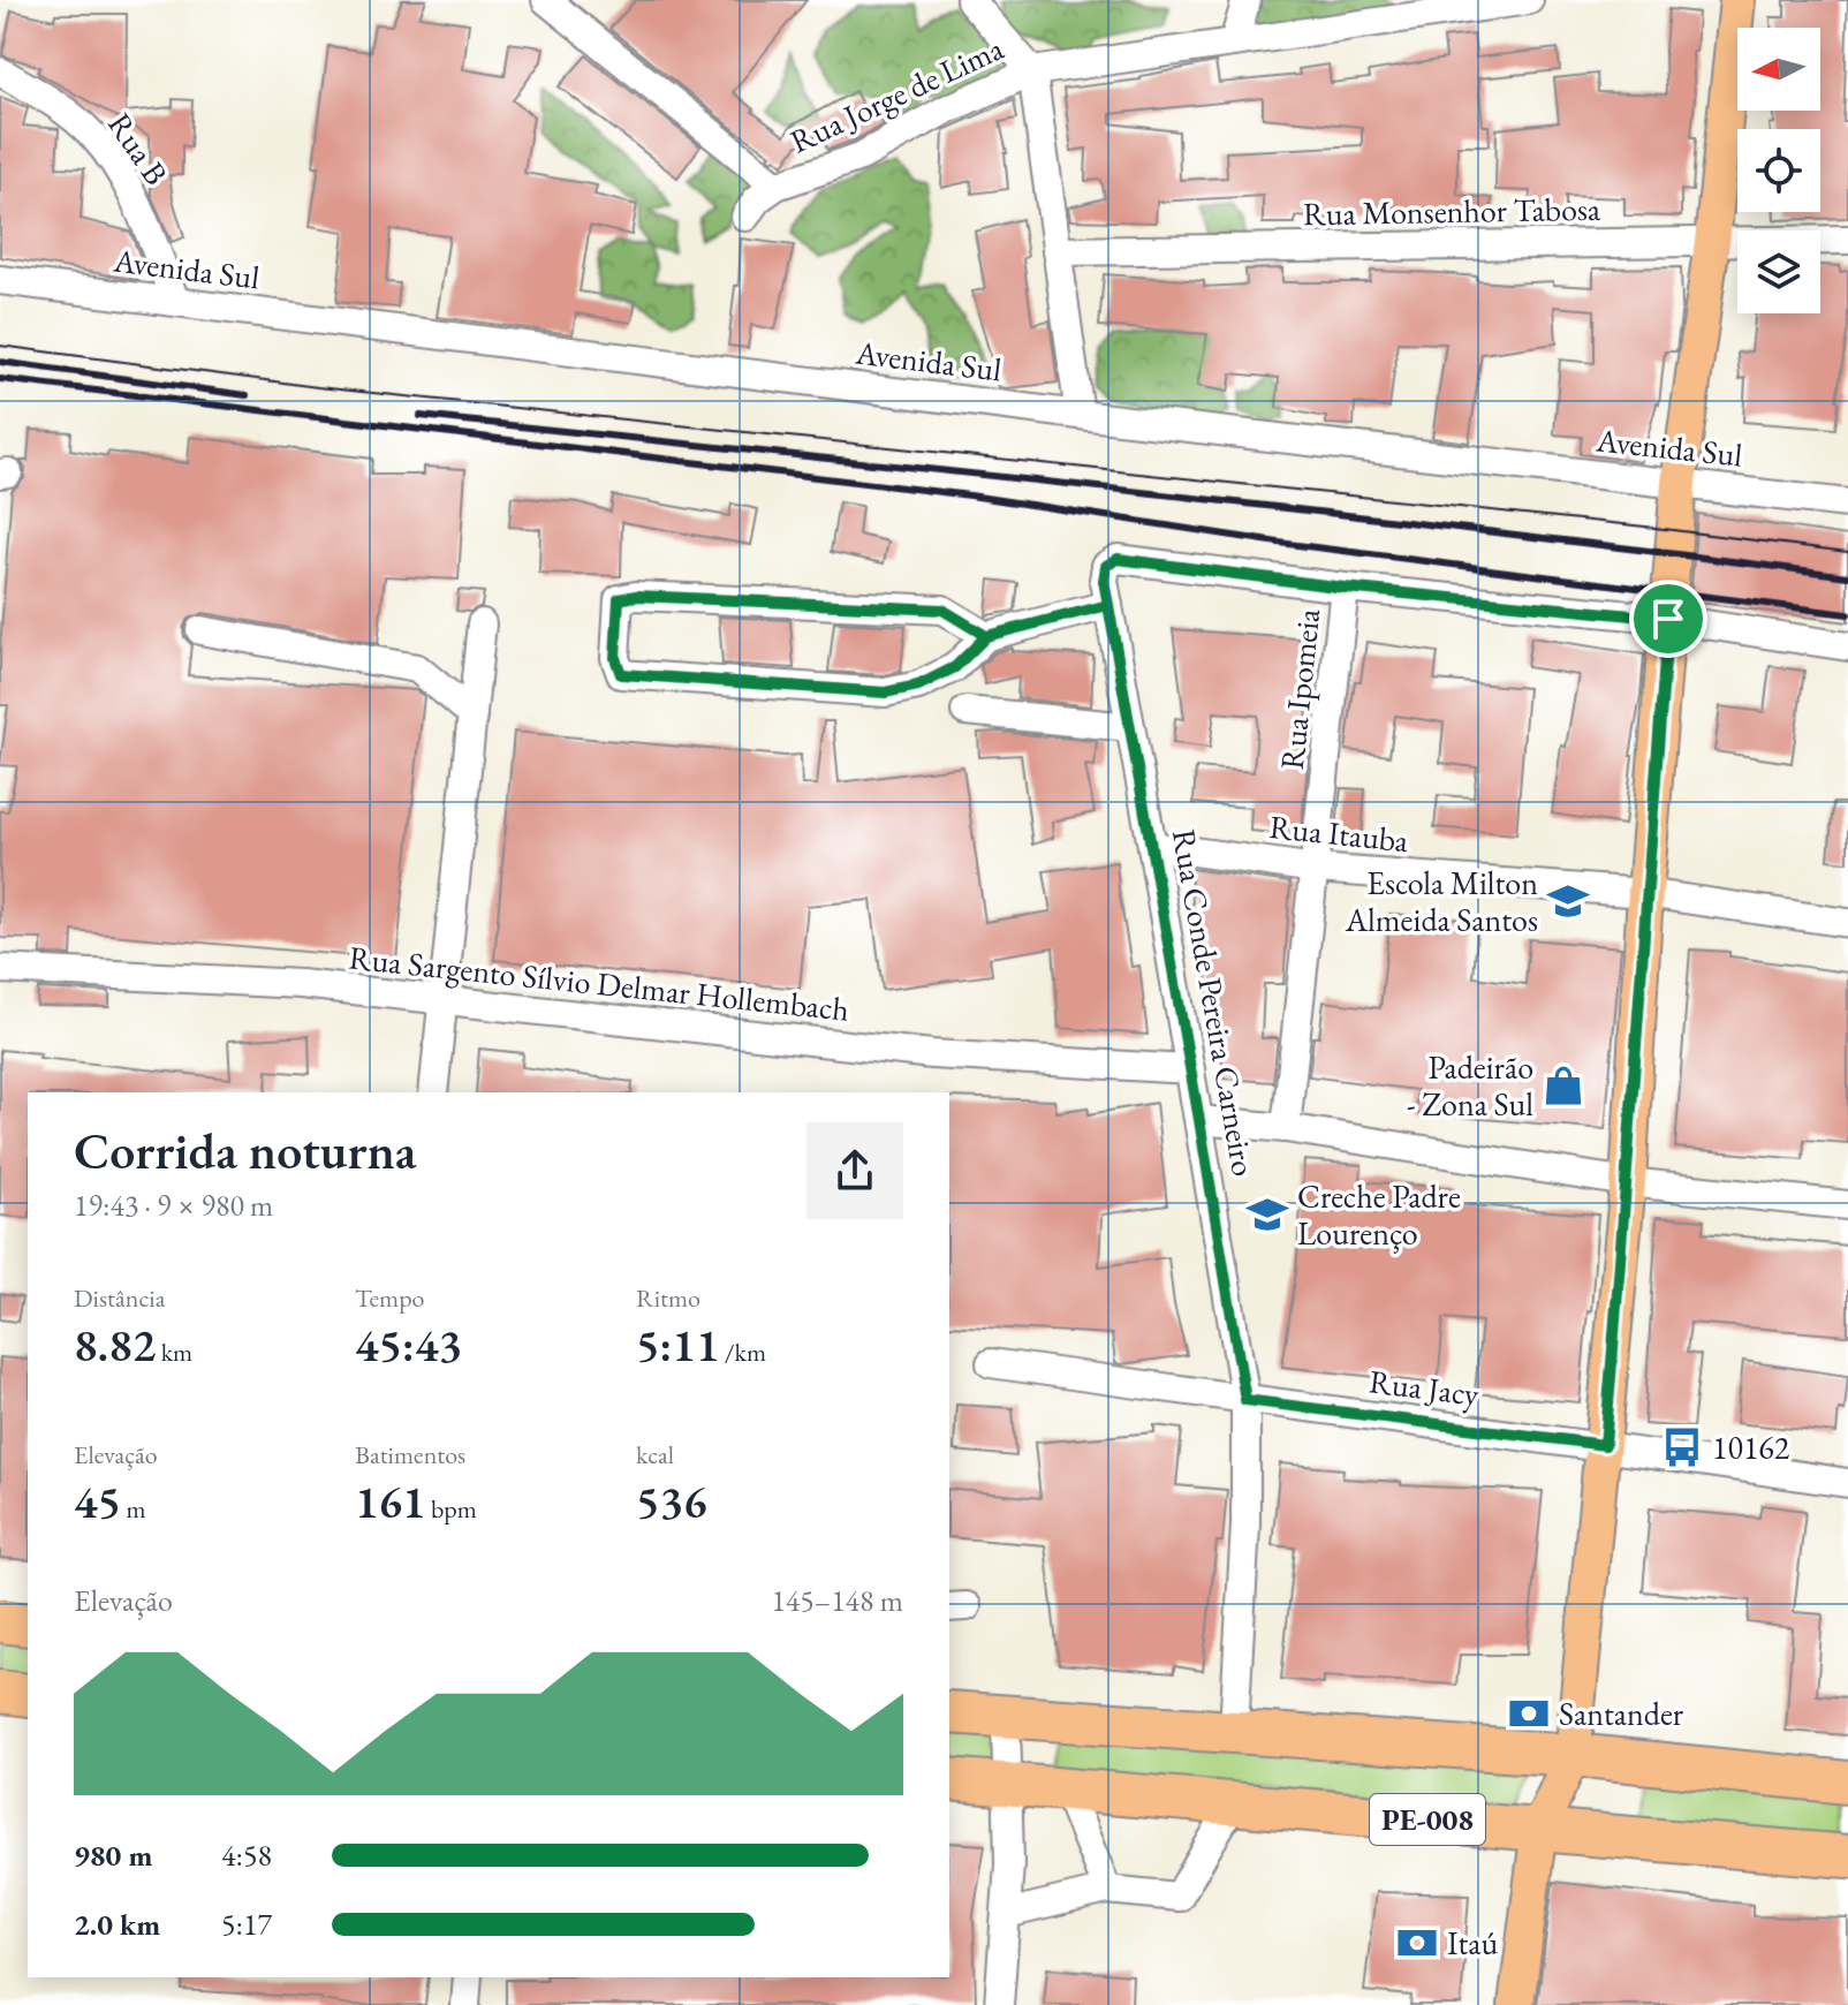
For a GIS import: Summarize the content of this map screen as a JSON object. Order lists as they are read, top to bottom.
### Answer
{
  "streets": {
    "highway": ["PE-008"],
    "street": [
      "Rua Jorge de Lima",
      "Rua B",
      "Rua Monsenhor Tabosa",
      "Avenida Sul",
      "Rua Ipomeia",
      "Rua Itauba",
      "Rua Sargento Sílvio Delmar Hollembach",
      "Rua Conde Pereira Carneiro",
      "Rua Jacy"
    ]
  },
  "crossings": [
    ["Rua B", "Avenida Sul"],
    ["Rua Ipomeia", "Rua Itauba"],
    ["Rua Ipomeia", "Rua Conde Pereira Carneiro"],
    ["Rua Itauba", "Rua Conde Pereira Carneiro"],
    ["Rua Sargento Sílvio Delmar Hollembach", "Rua Conde Pereira Carneiro"],
    ["Rua Conde Pereira Carneiro", "Rua Jacy"],
    ["Rua Conde Pereira Carneiro", "PE-008"]
  ],
  "places": {
    "school or university": ["Escola Milton Almeida Santos", "Creche Padre Lourenço"],
    "shop": ["Padeirão - Zona Sul"],
    "bus stop": ["10162"],
    "bank": ["Santander", "Itaú"]
  },
  "north": "left",
  "page": {
    "heading": ["Corrida noturna", "19:43 · 9 × 980 m"],
    "stats": [
      ["Distância", "8.82 km"],
      ["Tempo", "45:43"],
      ["Ritmo", "5:11 /km"],
      ["Elevação", "45 m"],
      ["Batimentos", "161 bpm"],
      ["kcal", "536"]
    ],
    "chart": ["Elevação", "145–148 m"],
    "list": [
      {
        "name": "980 m",
        "note": "4:58"
      },
      {
        "name": "2.0 km",
        "note": "5:17"
      }
    ]
  }
}
